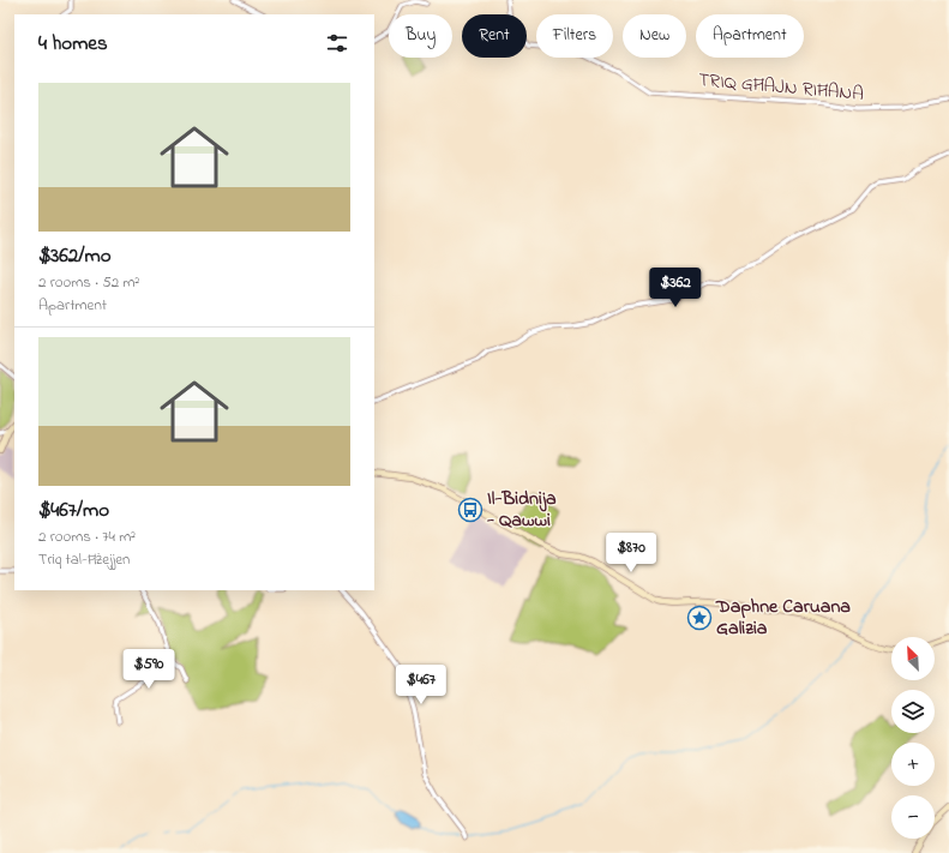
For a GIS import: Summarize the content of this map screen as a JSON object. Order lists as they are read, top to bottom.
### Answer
{
  "streets": {
    "street": ["TRIQ GĦAJN RIĦANA"]
  },
  "places": {
    "bus stop": ["Il-Bidnija - Qawwi"],
    "place": ["Daphne Caruana Galizia"]
  },
  "north": "top left",
  "page": {
    "chip": [
      "Buy",
      "Rent",
      "Filters",
      "New",
      "Apartment"
    ],
    "heading": "4 homes",
    "list": [
      {
        "name": "$362/mo",
        "note": "2 rooms · 52 m² · Apartment"
      },
      {
        "name": "$467/mo",
        "note": "2 rooms · 74 m² · Triq tal-Ħżejjen"
      }
    ],
    "price": [
      "$362",
      "$870",
      "$590",
      "$467"
    ],
    "map_buttons": ["+", "−"]
  }
}
